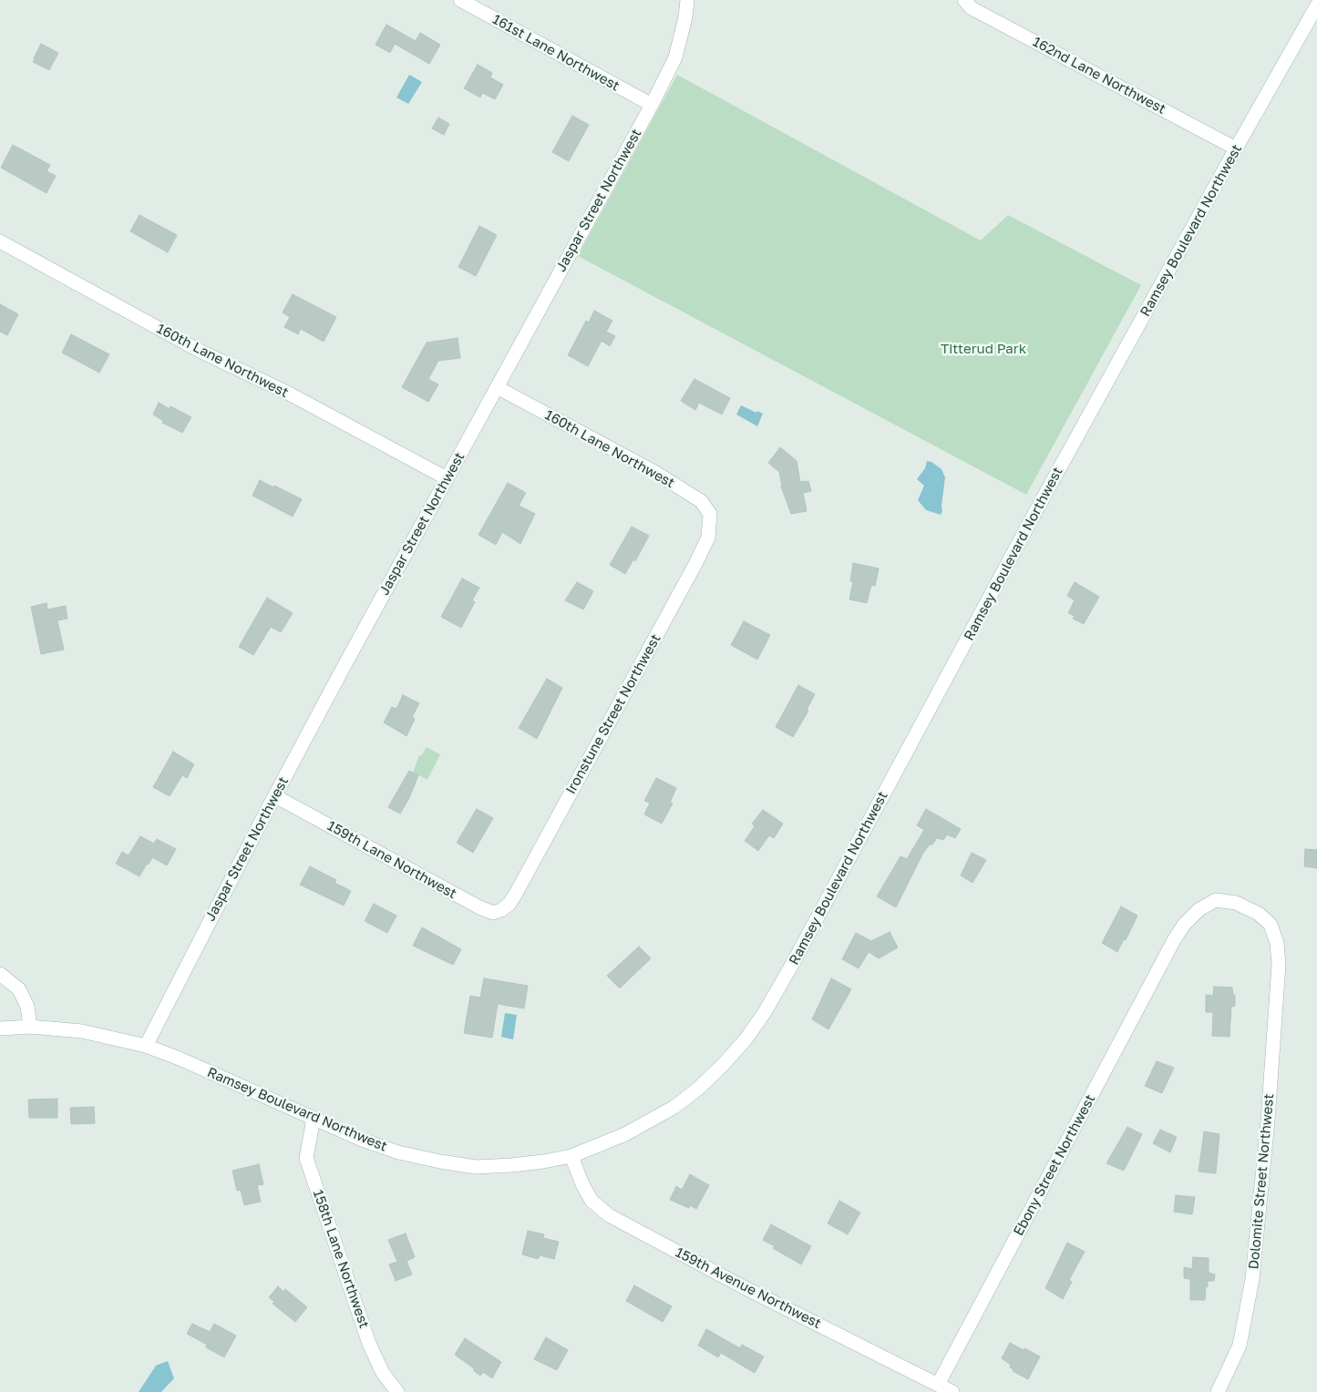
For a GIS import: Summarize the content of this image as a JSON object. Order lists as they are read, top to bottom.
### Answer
{
  "streets": {
    "street": [
      "161st Lane Northwest",
      "162nd Lane Northwest",
      "Jaspar Street Northwest",
      "Ramsey Boulevard Northwest",
      "160th Lane Northwest",
      "Ironstune Street Northwest",
      "159th Lane Northwest",
      "Ebony Street Northwest",
      "Dolomite Street Northwest",
      "158th Lane Northwest",
      "159th Avenue Northwest"
    ]
  },
  "crossings": [
    ["161st Lane Northwest", "Jaspar Street Northwest"],
    ["162nd Lane Northwest", "Ramsey Boulevard Northwest"],
    ["Jaspar Street Northwest", "Ramsey Boulevard Northwest"],
    ["Jaspar Street Northwest", "160th Lane Northwest"],
    ["Jaspar Street Northwest", "159th Lane Northwest"],
    ["Ramsey Boulevard Northwest", "158th Lane Northwest"],
    ["Ramsey Boulevard Northwest", "159th Avenue Northwest"],
    ["160th Lane Northwest", "Ironstune Street Northwest"],
    ["Ironstune Street Northwest", "159th Lane Northwest"],
    ["Ebony Street Northwest", "Dolomite Street Northwest"],
    ["Ebony Street Northwest", "159th Avenue Northwest"]
  ],
  "parks": ["Titterud Park"]
}
